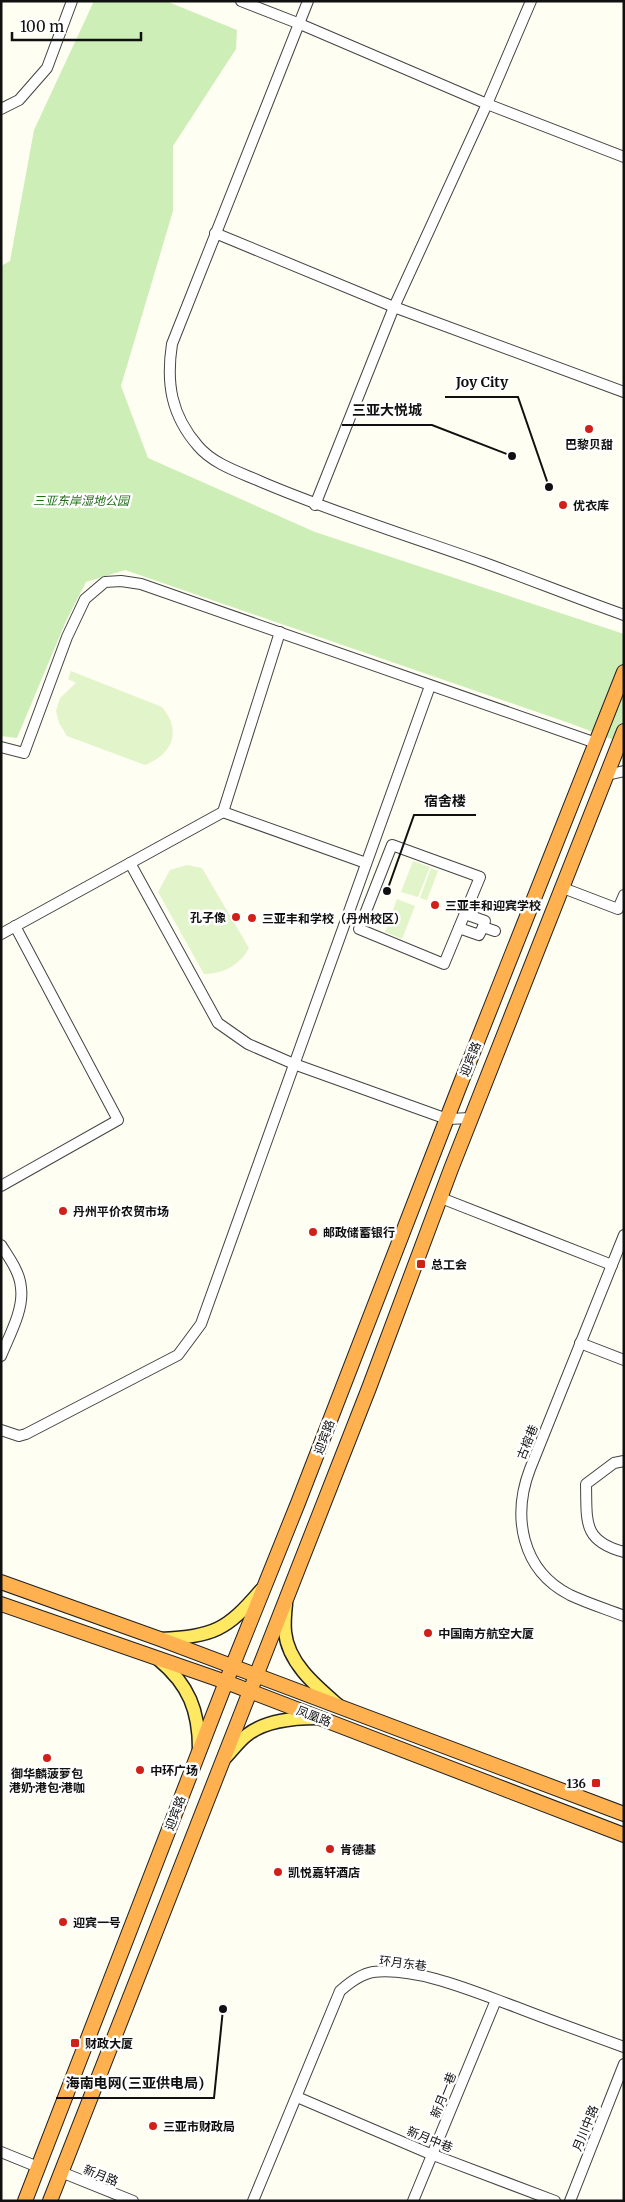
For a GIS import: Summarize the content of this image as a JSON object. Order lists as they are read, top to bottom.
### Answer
{
  "streets": {
    "highway": ["迎宾路", "凤凰路"],
    "street": [
      "古榕巷",
      "环月东巷",
      "新月一巷",
      "月川中路",
      "新月中巷",
      "新月路"
    ]
  },
  "crossings": [
    ["迎宾路", "凤凰路"],
    ["迎宾路", "新月路"],
    ["环月东巷", "新月一巷"],
    ["环月东巷", "新月中巷"],
    ["新月一巷", "新月中巷"]
  ],
  "parks": ["三亚东岸湿地公园"],
  "places": {
    "other": [
      "巴黎贝甜",
      "三亚大悦城",
      "Joy City",
      "优衣库",
      "宿舍楼",
      "三亚丰和迎宾学校",
      "孔子像",
      "三亚丰和学校（丹州校区）",
      "丹州平价农贸市场",
      "邮政储蓄银行",
      "中国南方航空大厦",
      "御华麟菠萝包 港奶·港包·港咖",
      "中环广场",
      "肯德基",
      "凯悦嘉轩酒店",
      "迎宾一号",
      "海南电网(三亚供电局)",
      "三亚市财政局"
    ],
    "transit": ["总工会", "136", "财政大厦"]
  },
  "scale_bar": "100 m"
}
